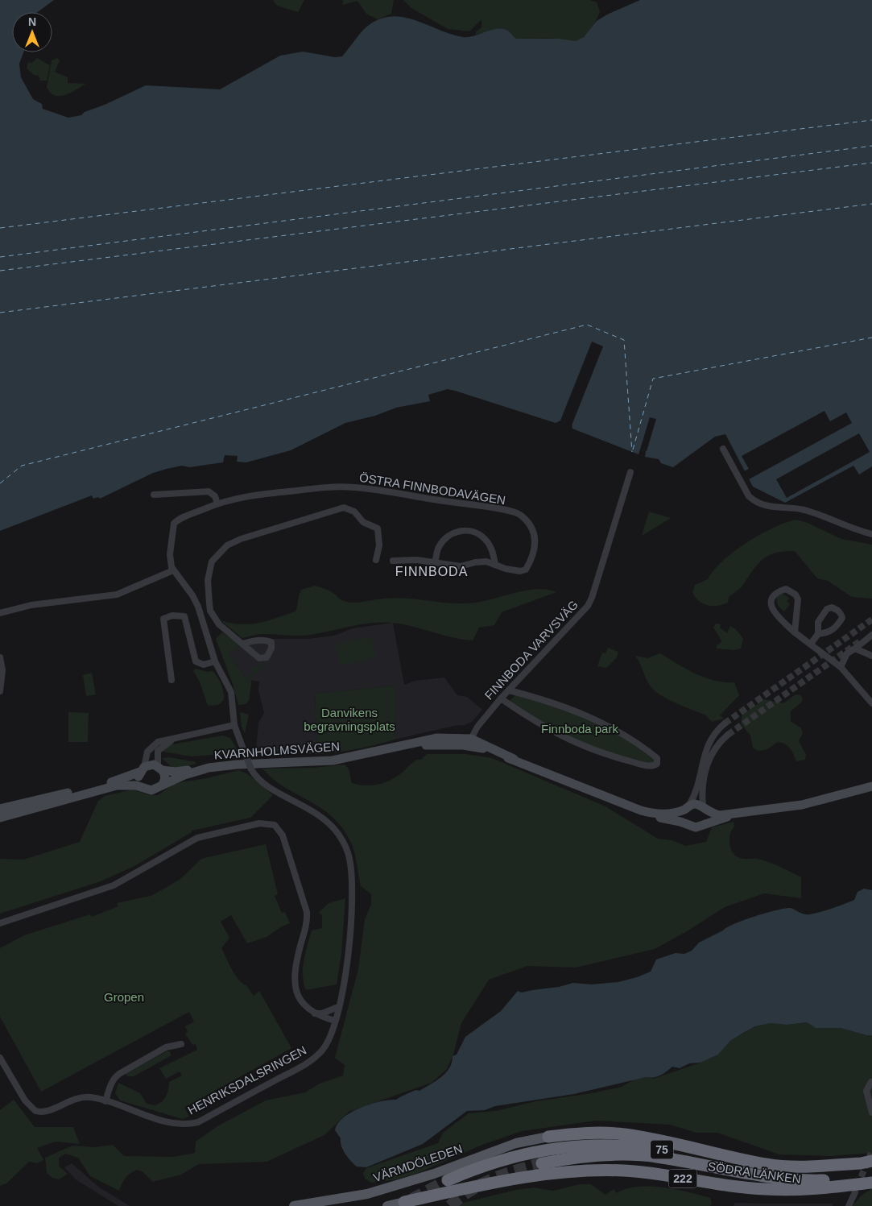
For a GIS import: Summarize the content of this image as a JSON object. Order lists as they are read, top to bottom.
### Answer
{
  "streets": {
    "highway": ["75", "SÖDRA LÄNKEN", "222"],
    "main road": ["VÄRMDÖLEDEN"],
    "street": [
      "ÖSTRA FINNBODAVÄGEN",
      "FINNBODA VARVSVÄG",
      "KVARNHOLMSVÄGEN",
      "HENRIKSDALSRINGEN"
    ]
  },
  "crossings": [
    ["FINNBODA VARVSVÄG", "KVARNHOLMSVÄGEN"]
  ],
  "districts": ["FINNBODA"],
  "parks": ["Danvikens begravningsplats", "Finnboda park", "Gropen"],
  "north": "top"
}
